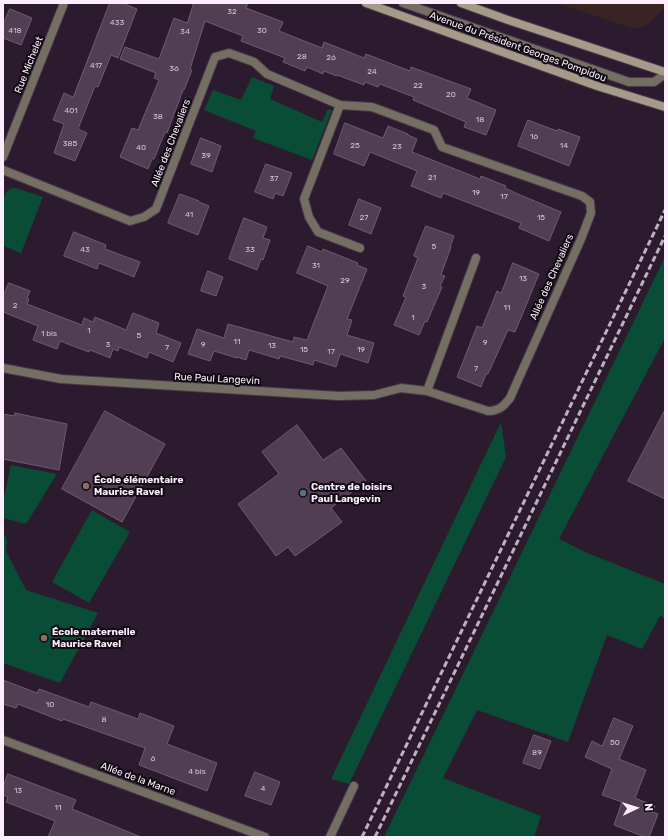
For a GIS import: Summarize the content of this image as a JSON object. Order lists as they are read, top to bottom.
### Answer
{
  "streets": {
    "main road": ["Avenue du Président Georges Pompidou"],
    "street": [
      "Rue Michelet",
      "Allée des Chevaliers",
      "Rue Paul Langevin",
      "Allée de la Marne"
    ]
  },
  "crossings": [
    ["Allée des Chevaliers", "Rue Paul Langevin"]
  ],
  "places": ["École élémentaire Maurice Ravel", "Centre de loisirs Paul Langevin", "École maternelle Maurice Ravel"],
  "house_numbers": [
    "32",
    "433",
    "418",
    "30",
    "34",
    "28",
    "26",
    "417",
    "36",
    "24",
    "22",
    "20",
    "401",
    "38",
    "18",
    "16",
    "385",
    "25",
    "14",
    "23",
    "40",
    "39",
    "21",
    "37",
    "19",
    "17",
    "41",
    "27",
    "15",
    "5",
    "43",
    "33",
    "31",
    "13",
    "29",
    "3",
    "2",
    "11",
    "1",
    "1",
    "1 bis",
    "5",
    "11",
    "9",
    "3",
    "9",
    "13",
    "7",
    "15",
    "19",
    "17",
    "7",
    "10",
    "8",
    "50",
    "89",
    "6",
    "4 bis",
    "4",
    "13",
    "11"
  ],
  "north": "right"
}
